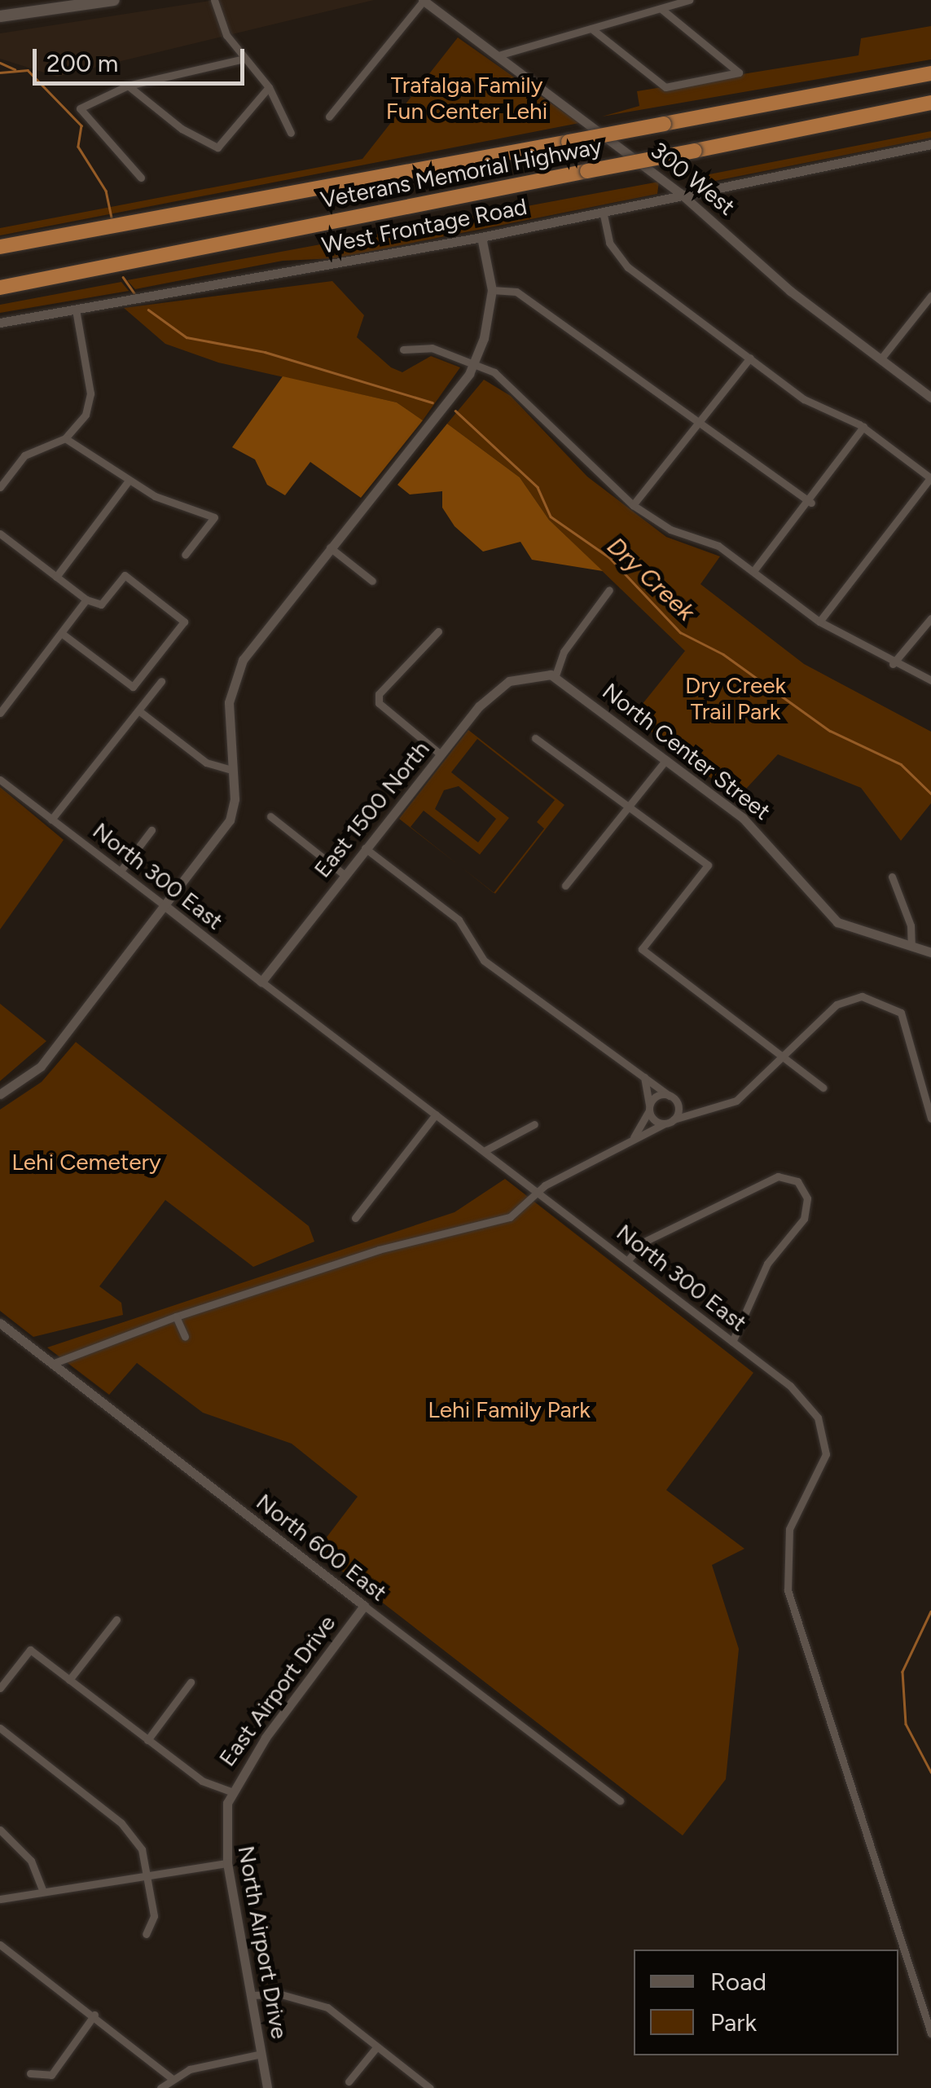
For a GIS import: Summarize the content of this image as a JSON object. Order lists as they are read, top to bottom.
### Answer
{
  "streets": {
    "highway": ["Veterans Memorial Highway"],
    "street": [
      "300 West",
      "West Frontage Road",
      "North Center Street",
      "East 1500 North",
      "North 300 East",
      "North 600 East",
      "East Airport Drive",
      "North Airport Drive"
    ]
  },
  "crossings": [
    ["300 West", "West Frontage Road"],
    ["North Center Street", "East 1500 North"],
    ["East 1500 North", "North 300 East"],
    ["North 600 East", "East Airport Drive"],
    ["East Airport Drive", "North Airport Drive"]
  ],
  "water": ["Dry Creek"],
  "parks": [
    "Trafalga Family Fun Center Lehi",
    "Dry Creek Trail Park",
    "Lehi Cemetery",
    "Lehi Family Park"
  ],
  "legend": ["Road", "Park"],
  "scale_bar": "200 m"
}
